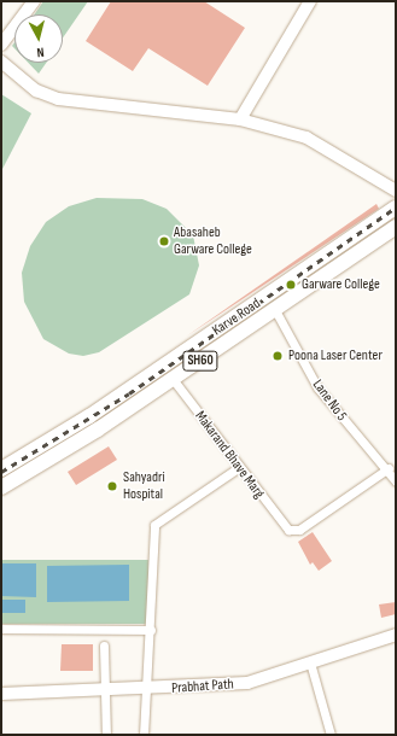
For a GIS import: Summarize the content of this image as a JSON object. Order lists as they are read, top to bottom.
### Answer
{
  "streets": {
    "main road": ["Karve Road", "SH60"],
    "street": ["Lane No 5", "Makarand Bhave Marg", "Prabhat Path"]
  },
  "crossings": [
    ["Karve Road", "Lane No 5"],
    ["Karve Road", "Makarand Bhave Marg"],
    ["Lane No 5", "Makarand Bhave Marg"]
  ],
  "places": [
    "Abasaheb Garware College",
    "Garware College",
    "Poona Laser Center",
    "Sahyadri Hospital"
  ],
  "north": "bottom"
}
